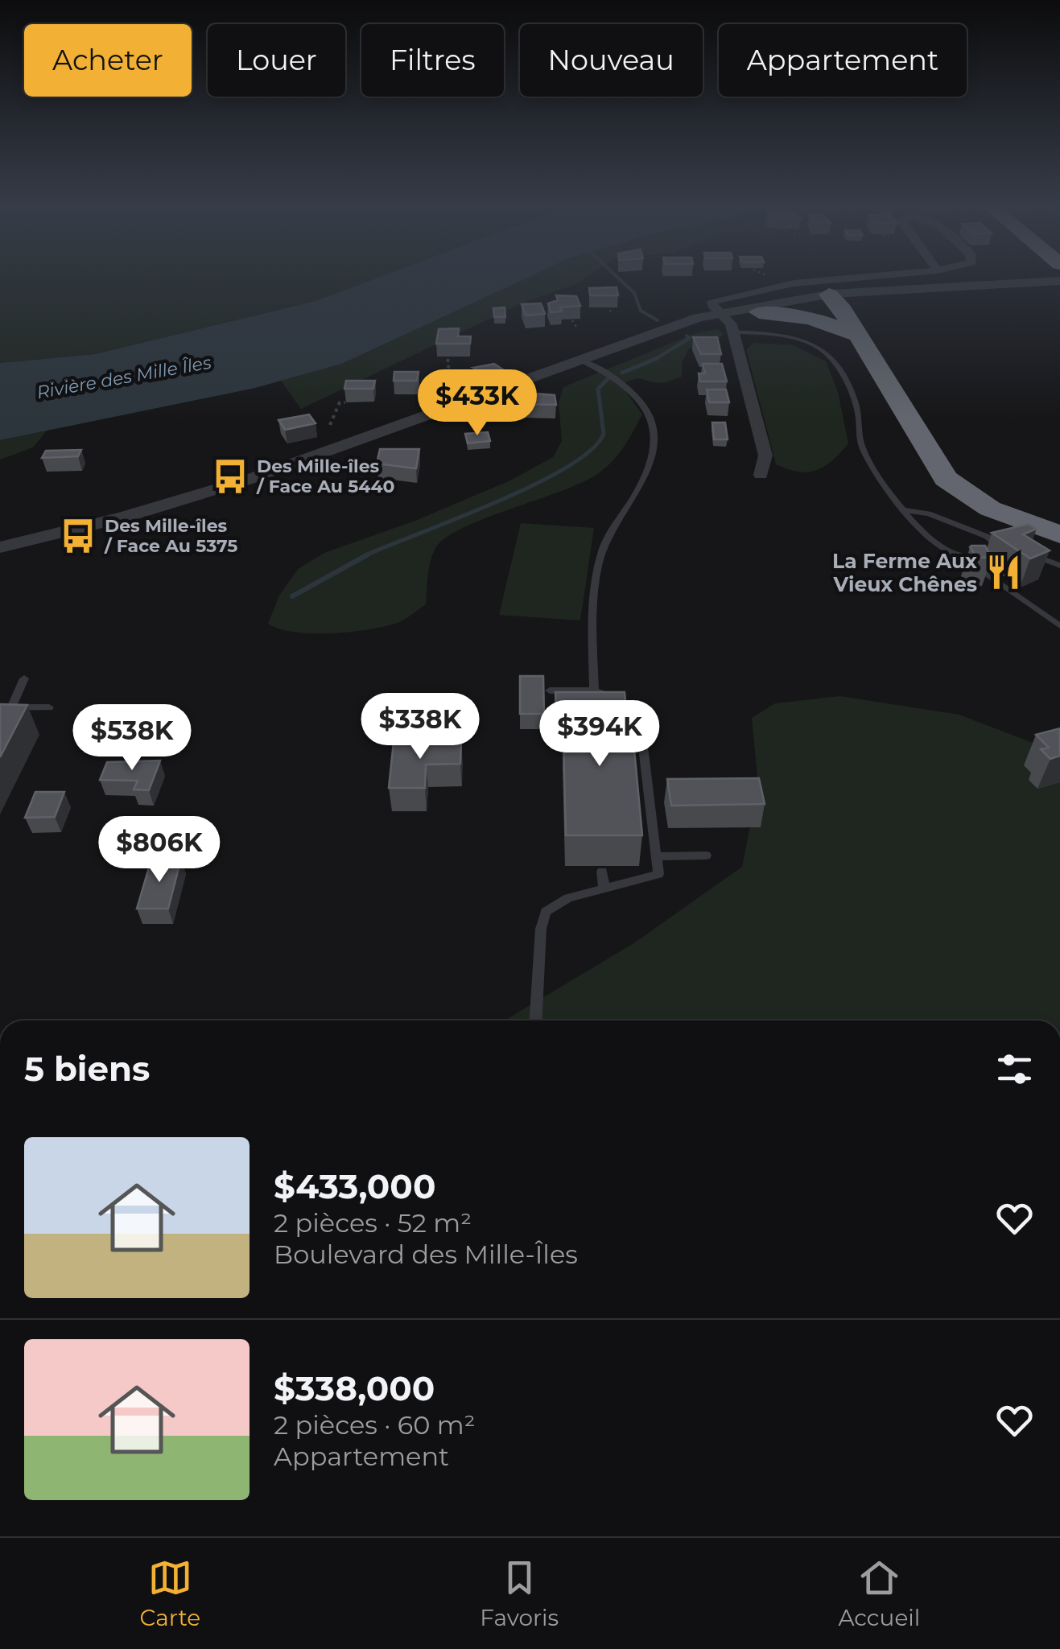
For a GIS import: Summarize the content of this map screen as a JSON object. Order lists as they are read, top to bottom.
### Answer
{
  "water": ["Rivière des Mille Îles"],
  "places": {
    "bus stop": ["Des Mille-îles / Face Au 5440", "Des Mille-îles / Face Au 5375"],
    "restaurant": ["La Ferme Aux Vieux Chênes"]
  },
  "page": {
    "chip": [
      "Acheter",
      "Louer",
      "Filtres",
      "Nouveau",
      "Appartement"
    ],
    "price": [
      "$433K",
      "$338K",
      "$394K",
      "$538K",
      "$806K"
    ],
    "heading": "5 biens",
    "list": [
      {
        "name": "$433,000",
        "note": "2 pièces · 52 m² · Boulevard des Mille-Îles"
      },
      {
        "name": "$338,000",
        "note": "2 pièces · 60 m² · Appartement"
      }
    ],
    "tabs": ["Carte", "Favoris", "Accueil"]
  }
}
